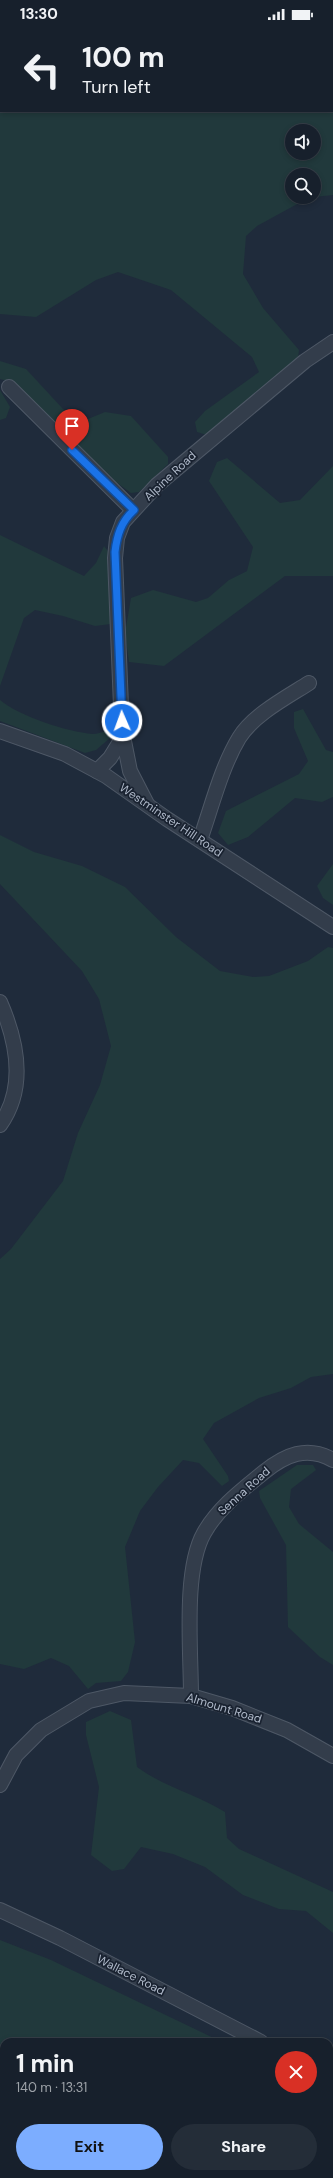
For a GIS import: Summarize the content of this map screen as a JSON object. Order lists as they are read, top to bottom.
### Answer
{
  "streets": {
    "street": [
      "Alpine Road",
      "Westminster Hill Road",
      "Senna Road",
      "Almount Road",
      "Wallace Road"
    ]
  },
  "crossings": [
    ["Alpine Road", "Westminster Hill Road"],
    ["Senna Road", "Almount Road"]
  ],
  "page": {
    "status": "13:30",
    "turn": ["100 m", "Turn left"],
    "heading": ["1 min", "140 m · 13:31"],
    "buttons": ["Exit", "Share"]
  }
}
